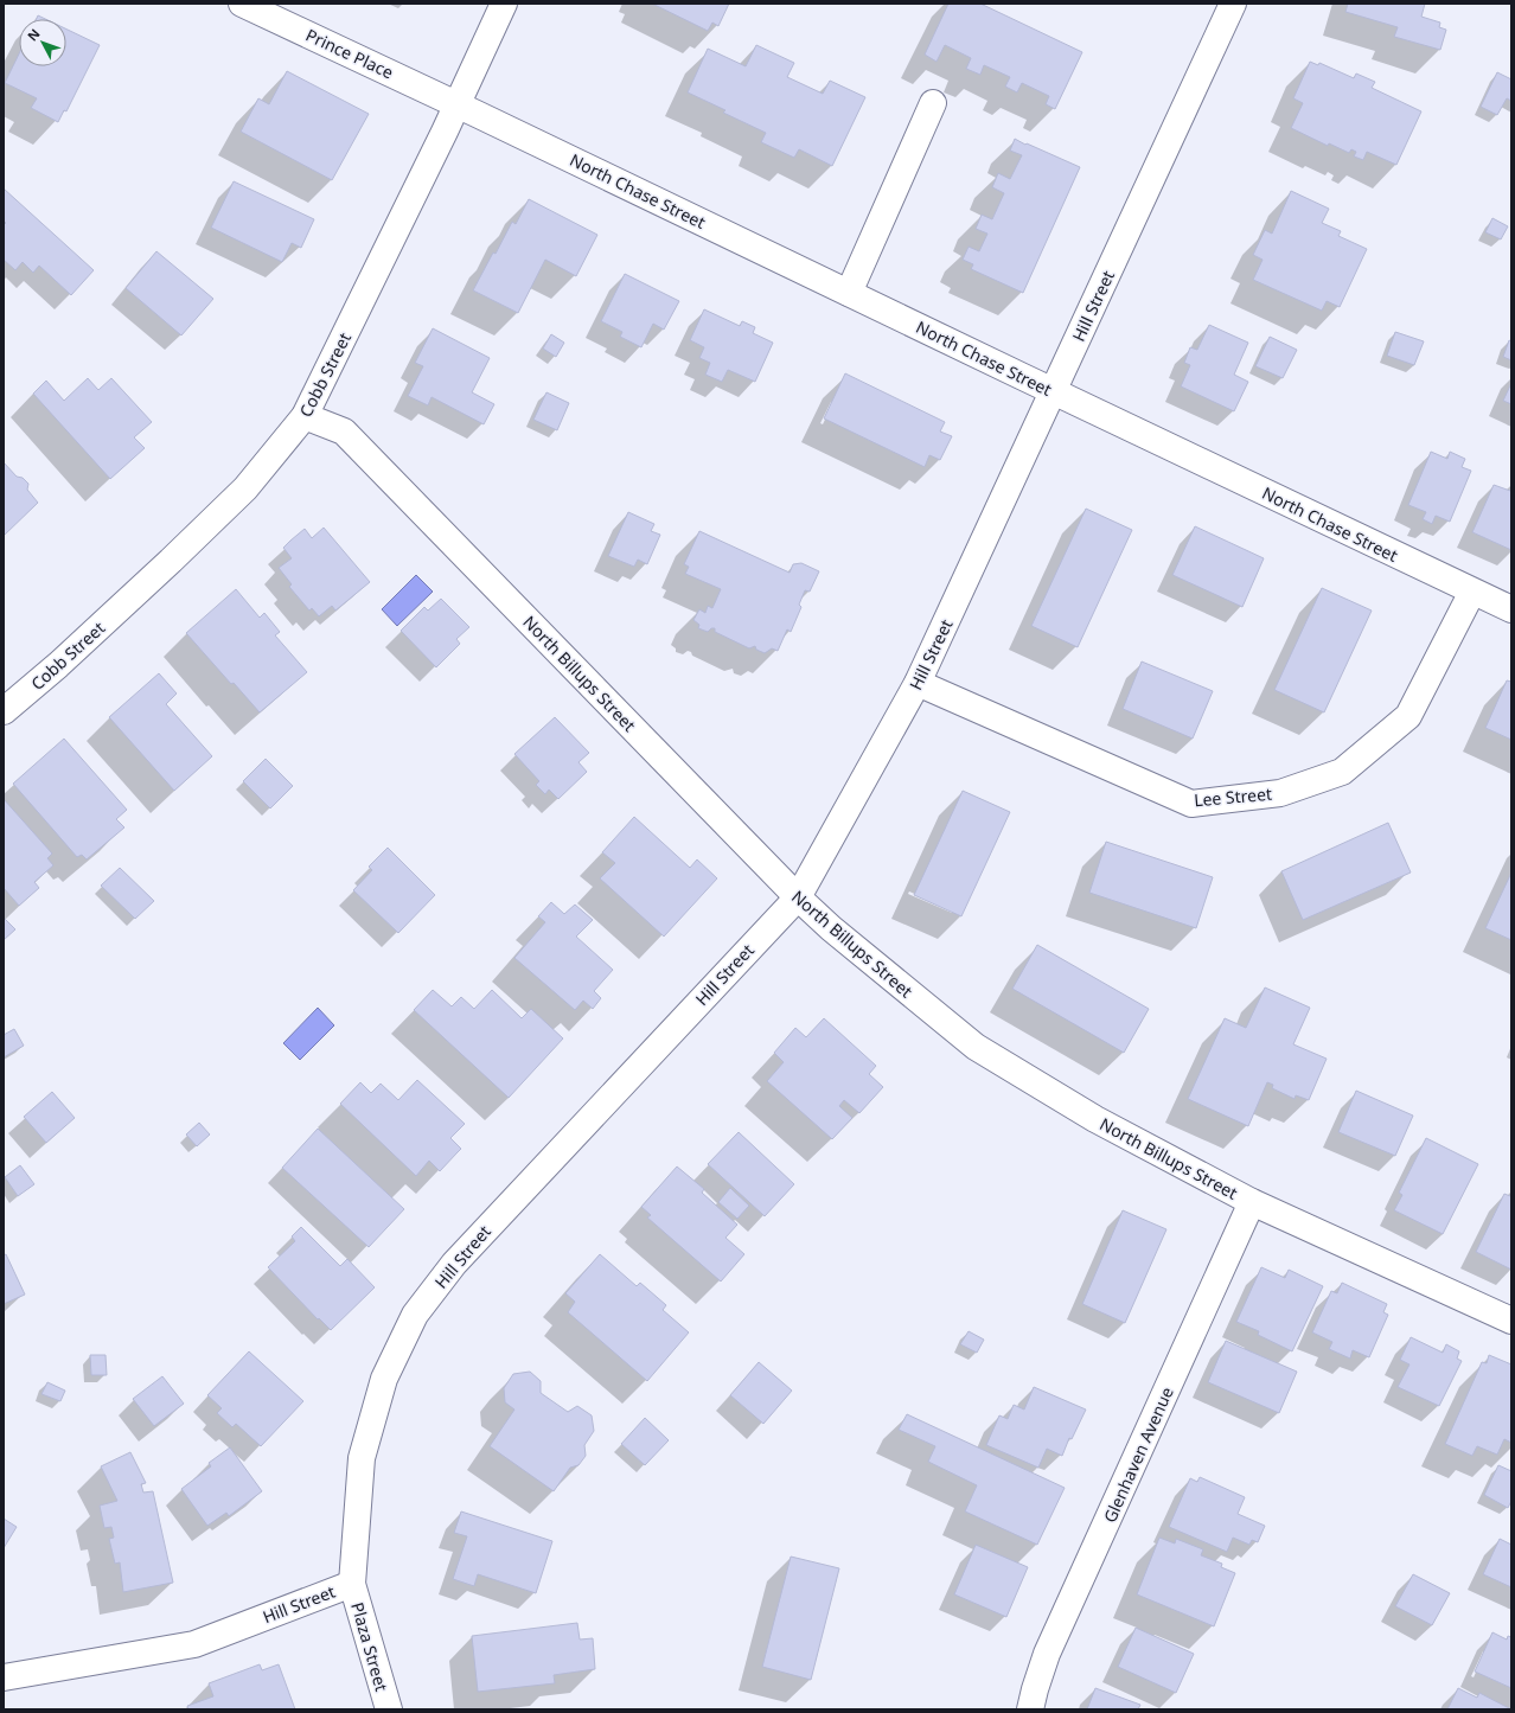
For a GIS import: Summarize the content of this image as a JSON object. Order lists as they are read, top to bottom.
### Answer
{
  "streets": {
    "street": [
      "Prince Place",
      "North Chase Street",
      "Hill Street",
      "Cobb Street",
      "North Billups Street",
      "Lee Street",
      "Glenhaven Avenue",
      "Plaza Street"
    ]
  },
  "crossings": [
    ["Prince Place", "North Chase Street"],
    ["Prince Place", "Cobb Street"],
    ["North Chase Street", "Hill Street"],
    ["North Chase Street", "Cobb Street"],
    ["North Chase Street", "Lee Street"],
    ["Hill Street", "North Billups Street"],
    ["Hill Street", "Lee Street"],
    ["Hill Street", "Plaza Street"],
    ["Cobb Street", "North Billups Street"],
    ["North Billups Street", "Glenhaven Avenue"]
  ],
  "north": "top left"
}
